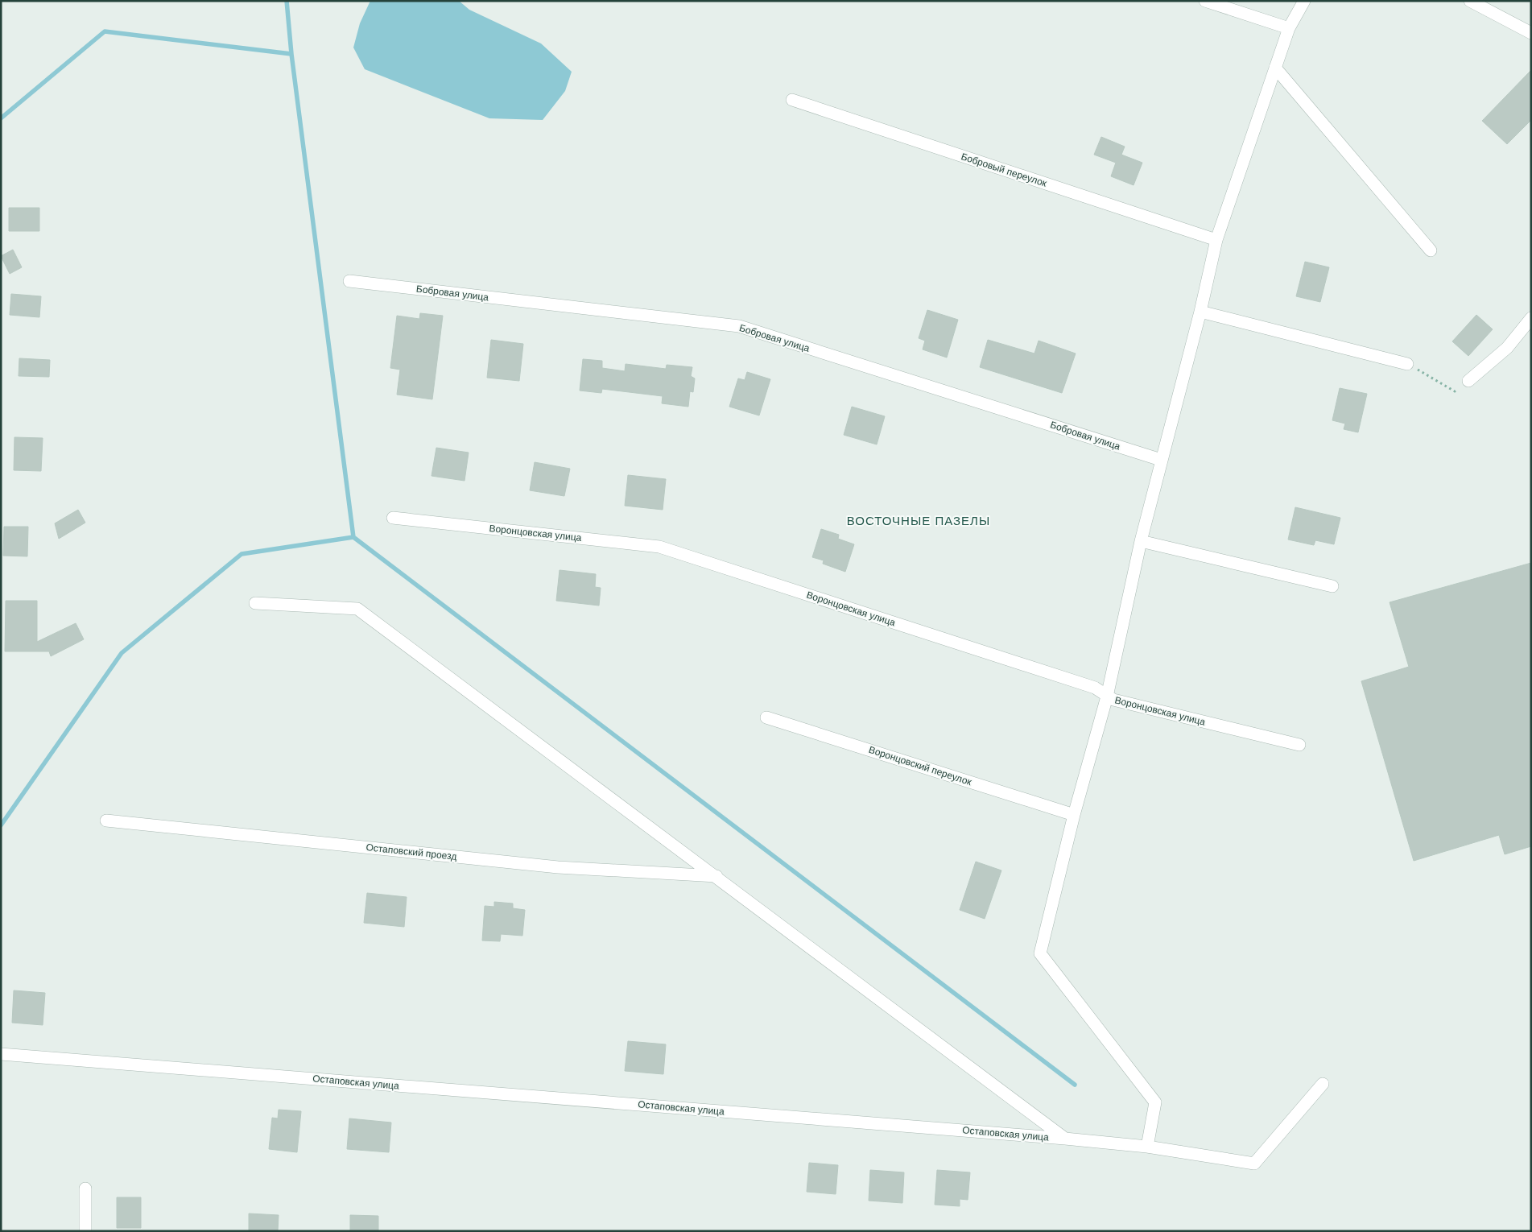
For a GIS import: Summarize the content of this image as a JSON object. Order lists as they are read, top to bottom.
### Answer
{
  "streets": {
    "street": [
      "Бобровый переулок",
      "Бобровая улица",
      "Воронцовская улица",
      "Воронцовский переулок",
      "Остаповский проезд",
      "Остаповская улица"
    ]
  },
  "districts": ["ВОСТОЧНЫЕ ПАЗЕЛЫ"]
}
